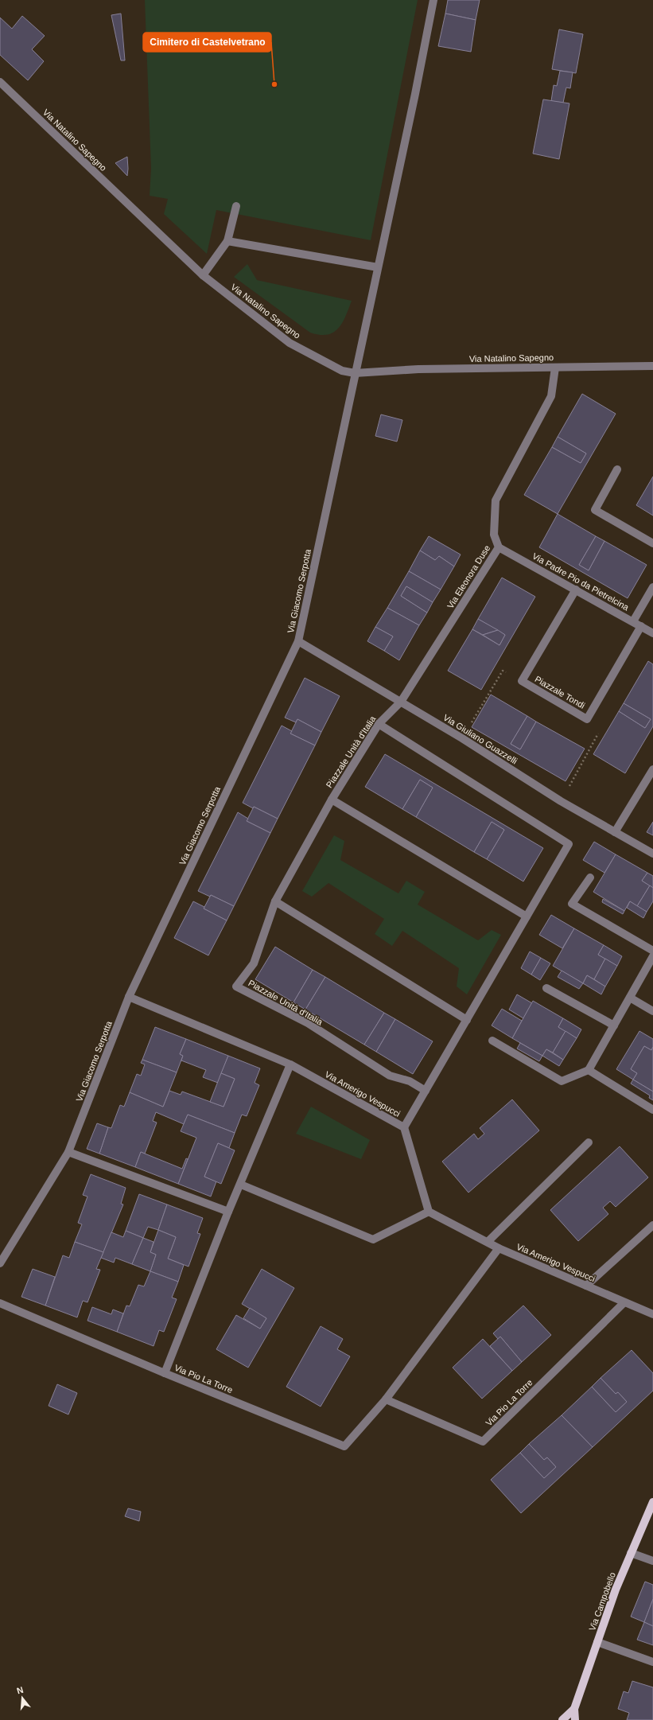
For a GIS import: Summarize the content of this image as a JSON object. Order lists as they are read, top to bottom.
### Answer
{
  "streets": {
    "main road": ["Via Campobello"],
    "street": [
      "Via Natalino Sapegno",
      "Via Eleonora Duse",
      "Via Padre Pio da Pietrelcina",
      "Via Giacomo Serpotta",
      "Piazzale Tondi",
      "Via Giuliano Guazzelli",
      "Piazzale Unità d'Italia",
      "Via Amerigo Vespucci",
      "Via Pio La Torre"
    ]
  },
  "crossings": [
    ["Via Natalino Sapegno", "Via Eleonora Duse"],
    ["Via Natalino Sapegno", "Via Giacomo Serpotta"],
    ["Via Eleonora Duse", "Via Padre Pio da Pietrelcina"],
    ["Via Eleonora Duse", "Via Giuliano Guazzelli"],
    ["Via Eleonora Duse", "Piazzale Unità d'Italia"],
    ["Via Padre Pio da Pietrelcina", "Piazzale Tondi"],
    ["Via Giacomo Serpotta", "Via Giuliano Guazzelli"],
    ["Via Giacomo Serpotta", "Via Amerigo Vespucci"],
    ["Via Giuliano Guazzelli", "Piazzale Unità d'Italia"],
    ["Via Amerigo Vespucci", "Via Pio La Torre"]
  ],
  "places": ["Cimitero di Castelvetrano"],
  "north": "top"
}
